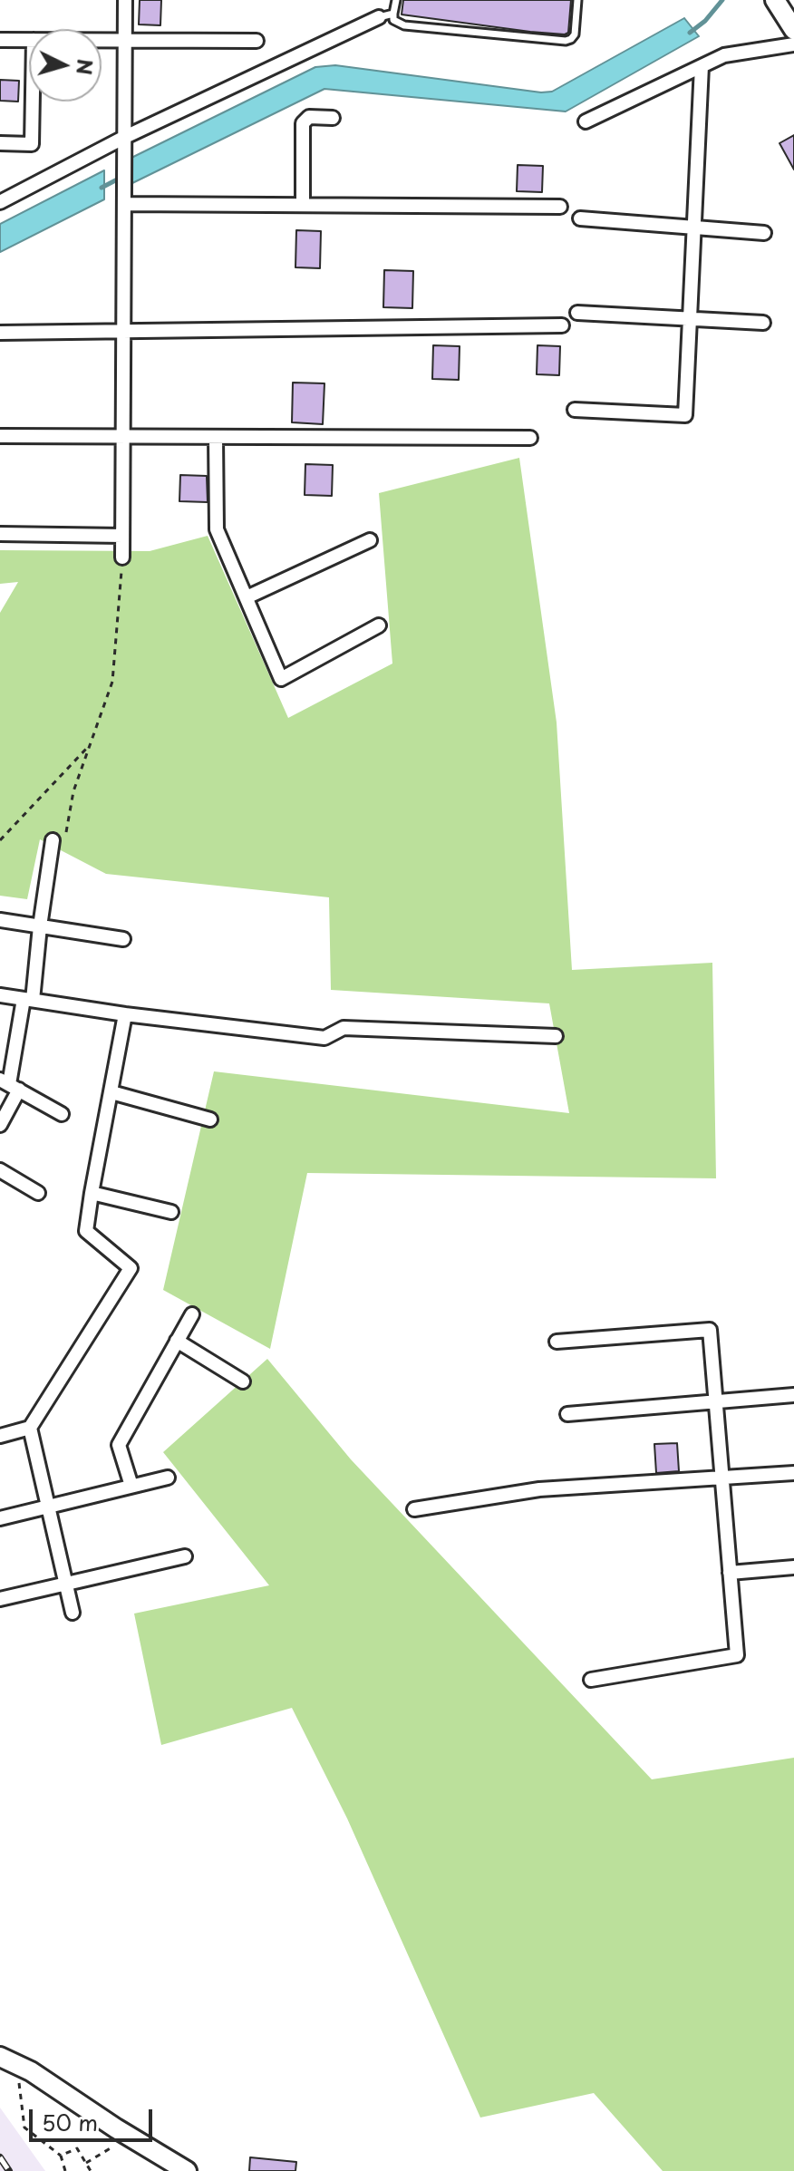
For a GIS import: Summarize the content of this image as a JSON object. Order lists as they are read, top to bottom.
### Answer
{
  "scale_bar": "50 m",
  "north": "right"
}
